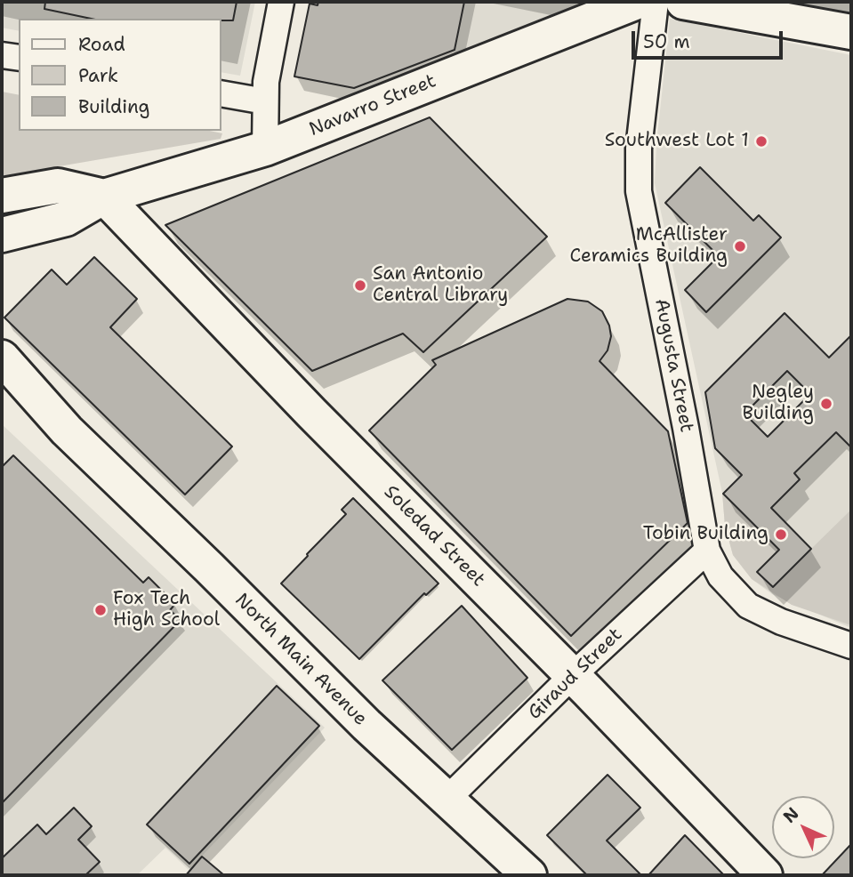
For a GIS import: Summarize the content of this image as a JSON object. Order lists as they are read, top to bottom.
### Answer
{
  "streets": {
    "main road": ["Navarro Street", "Soledad Street", "North Main Avenue"],
    "street": ["Augusta Street", "Giraud Street"]
  },
  "crossings": [
    ["Navarro Street", "Soledad Street"],
    ["Augusta Street", "Giraud Street"],
    ["Soledad Street", "Giraud Street"],
    ["North Main Avenue", "Giraud Street"]
  ],
  "places": [
    "Southwest Lot 1",
    "McAllister Ceramics Building",
    "San Antonio Central Library",
    "Negley Building",
    "Tobin Building",
    "Fox Tech High School"
  ],
  "legend": ["Road", "Park", "Building"],
  "scale_bar": "50 m",
  "north": "top left"
}
